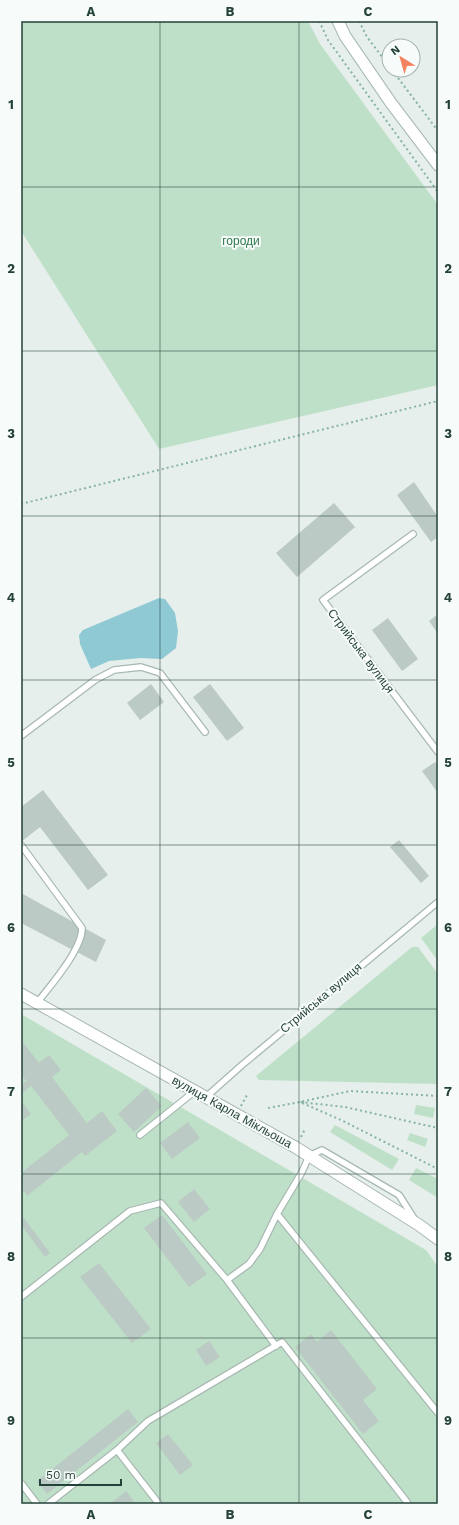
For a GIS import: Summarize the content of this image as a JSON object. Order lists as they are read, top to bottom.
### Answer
{
  "streets": {
    "street": ["вулиця Карла Мікльоша"],
    "lane": ["Стрийська вулиця"]
  },
  "crossings": [
    ["Стрийська вулиця", "вулиця Карла Мікльоша"]
  ],
  "parks": ["городи"],
  "scale_bar": "50 m",
  "north": "top left",
  "grid": {
    "columns": ["A", "B", "C"],
    "rows": [
      "1",
      "2",
      "3",
      "4",
      "5",
      "6",
      "7",
      "8",
      "9"
    ]
  }
}
